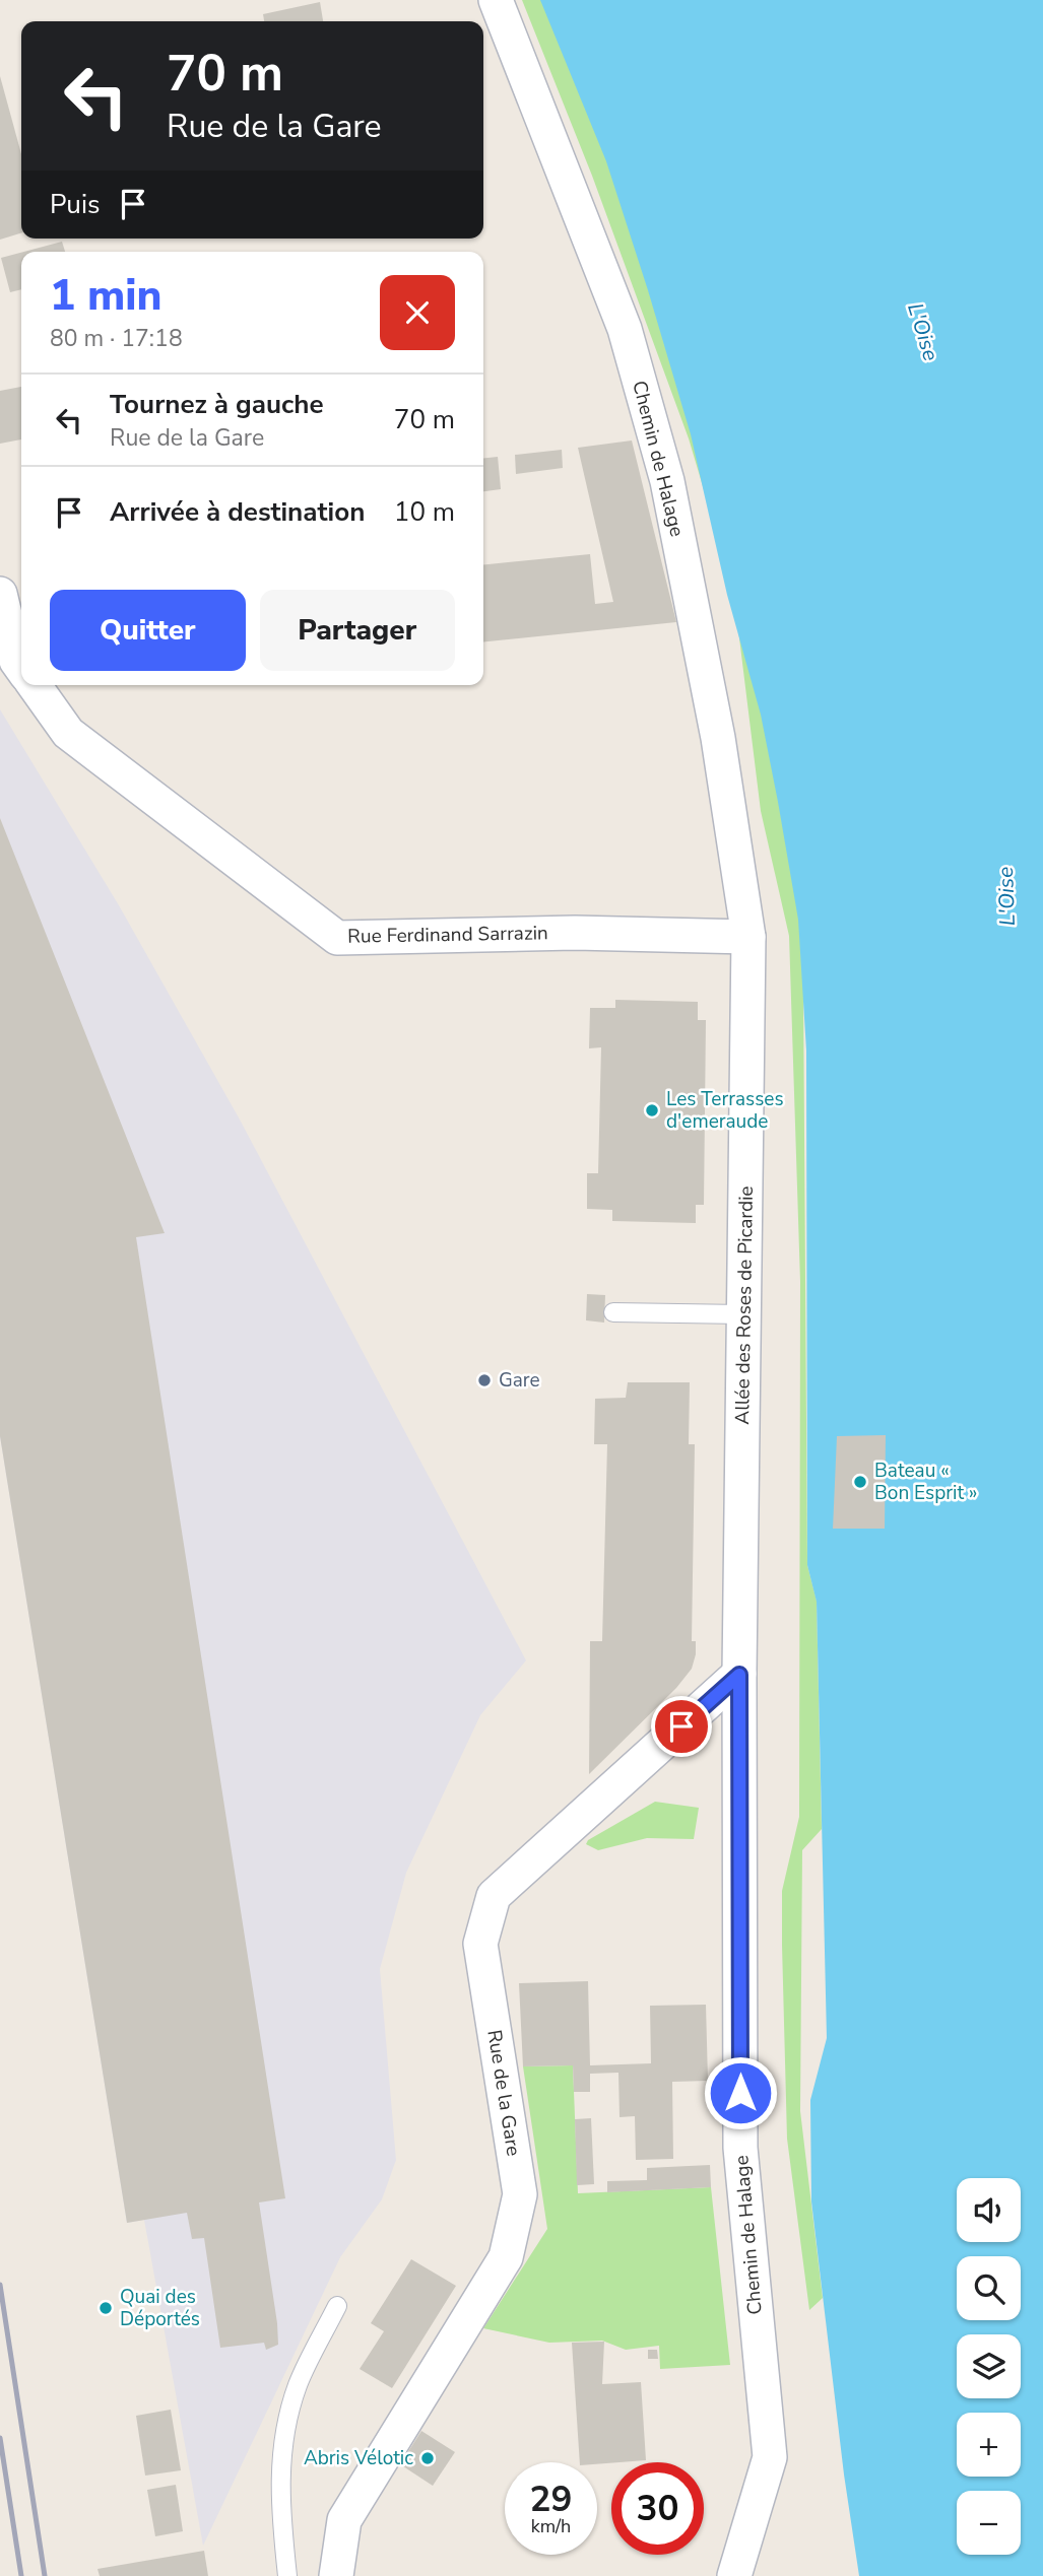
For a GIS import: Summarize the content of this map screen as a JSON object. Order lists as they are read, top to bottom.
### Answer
{
  "streets": {
    "street": [
      "Chemin de Halage",
      "Rue Ferdinand Sarrazin",
      "Allée des Roses de Picardie",
      "Rue de la Gare"
    ]
  },
  "crossings": [
    ["Chemin de Halage", "Rue Ferdinand Sarrazin"],
    ["Chemin de Halage", "Allée des Roses de Picardie"],
    ["Chemin de Halage", "Rue de la Gare"],
    ["Rue Ferdinand Sarrazin", "Allée des Roses de Picardie"],
    ["Allée des Roses de Picardie", "Rue de la Gare"]
  ],
  "water": ["L'Oise"],
  "places": [
    "Les Terrasses d'emeraude",
    "Gare",
    "Bateau « Bon Esprit »",
    "Quai des Déportés",
    "Abris Vélotic"
  ],
  "page": {
    "turn": ["70 m", "Rue de la Gare"],
    "then": "Puis",
    "heading": ["1 min", "80 m · 17:18"],
    "list": [
      {
        "name": "Tournez à gauche",
        "note": "Rue de la Gare",
        "value": "70 m"
      },
      {
        "name": "Arrivée à destination",
        "value": "10 m"
      }
    ],
    "buttons": ["Quitter", "Partager"],
    "map_buttons": ["+", "−"],
    "speed": "29 km/h",
    "limit": "30"
  }
}
